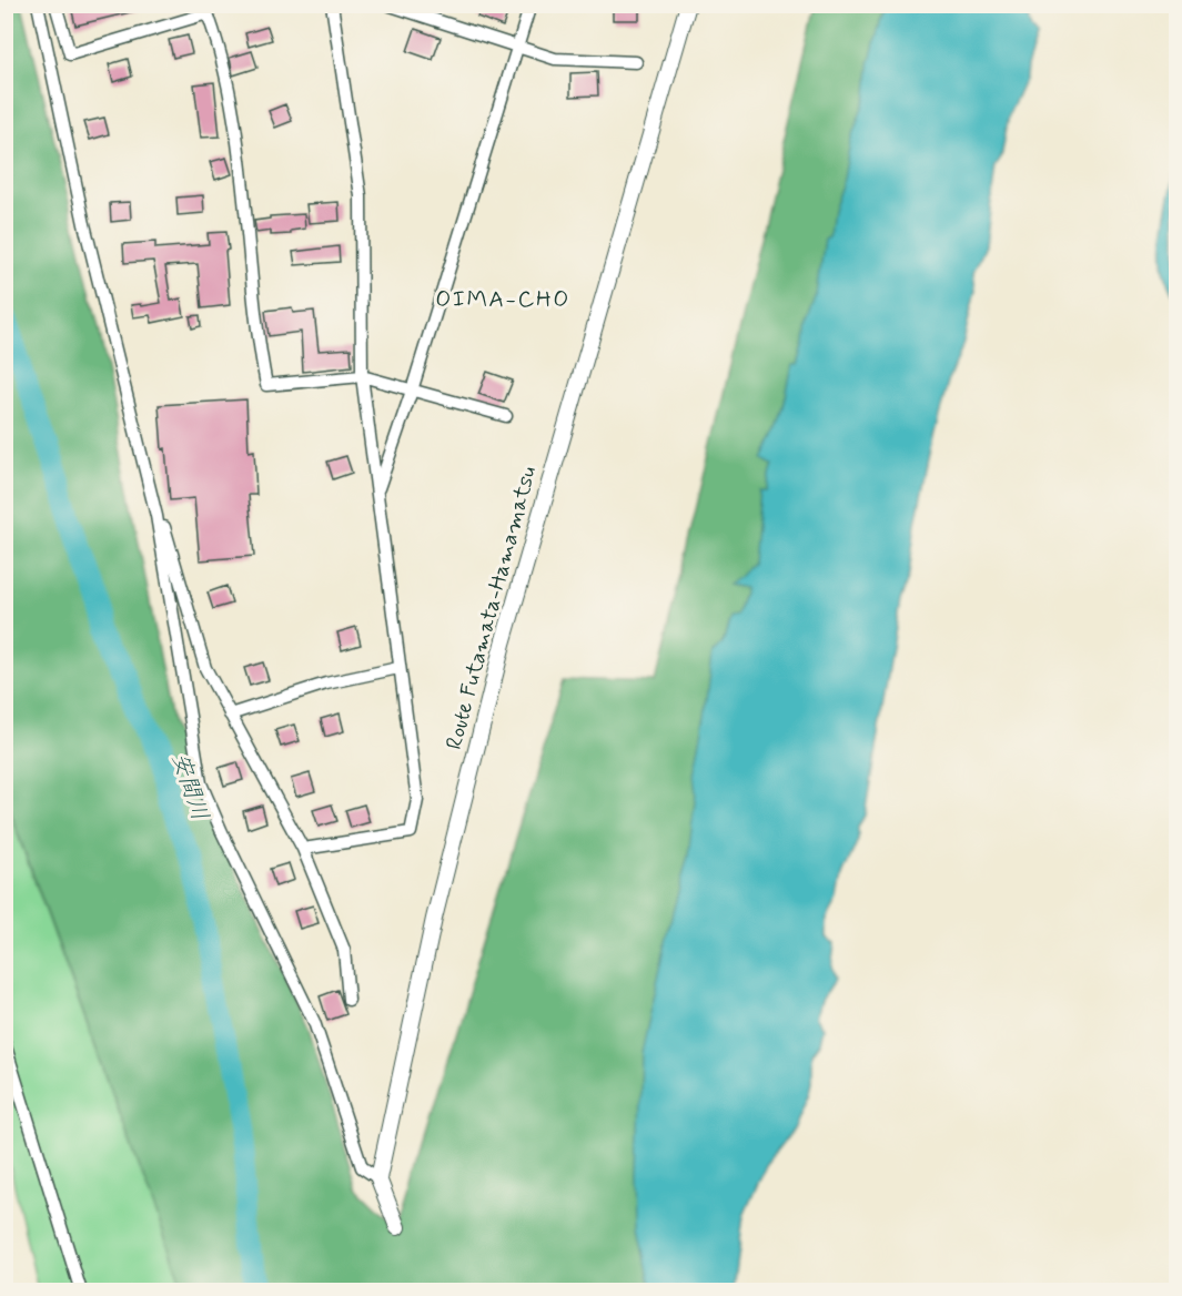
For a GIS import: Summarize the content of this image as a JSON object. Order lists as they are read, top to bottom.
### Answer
{
  "streets": {
    "main road": ["Route Futamata-Hamamatsu"]
  },
  "districts": ["OIMA-CHO"],
  "water": ["安間川"]
}
